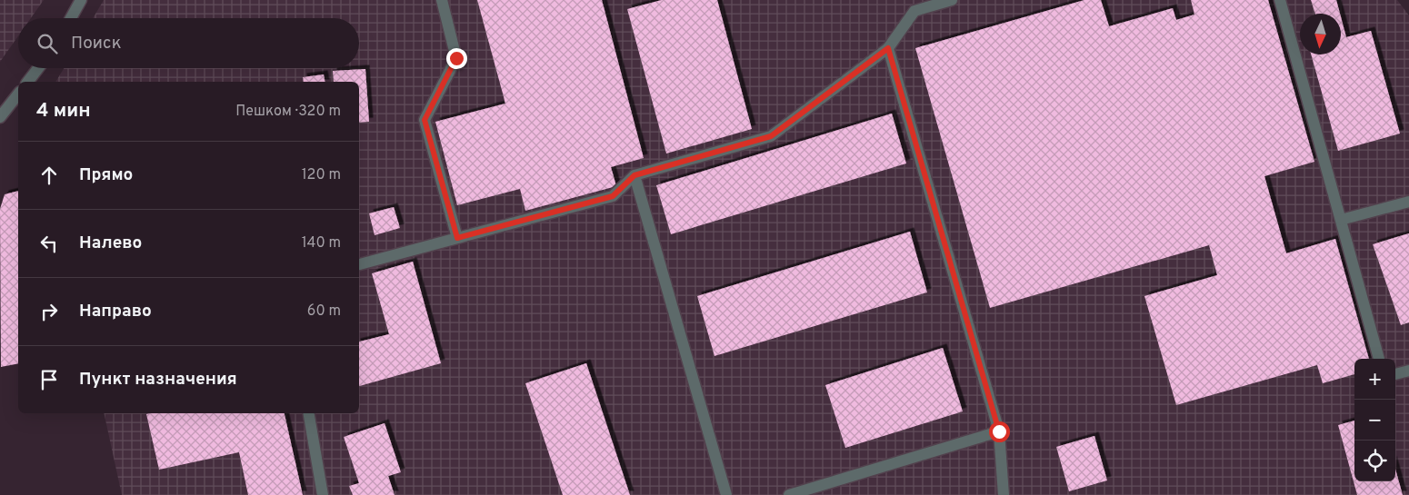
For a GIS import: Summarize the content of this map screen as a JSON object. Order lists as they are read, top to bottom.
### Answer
{
  "north": "bottom",
  "page": {
    "search": "Поиск",
    "heading": ["4 мин", "Пешком · 320 m"],
    "list": [
      ["Прямо", "120 m"],
      ["Налево", "140 m"],
      ["Направо", "60 m"],
      "Пункт назначения"
    ],
    "map_buttons": ["+", "−"]
  }
}
